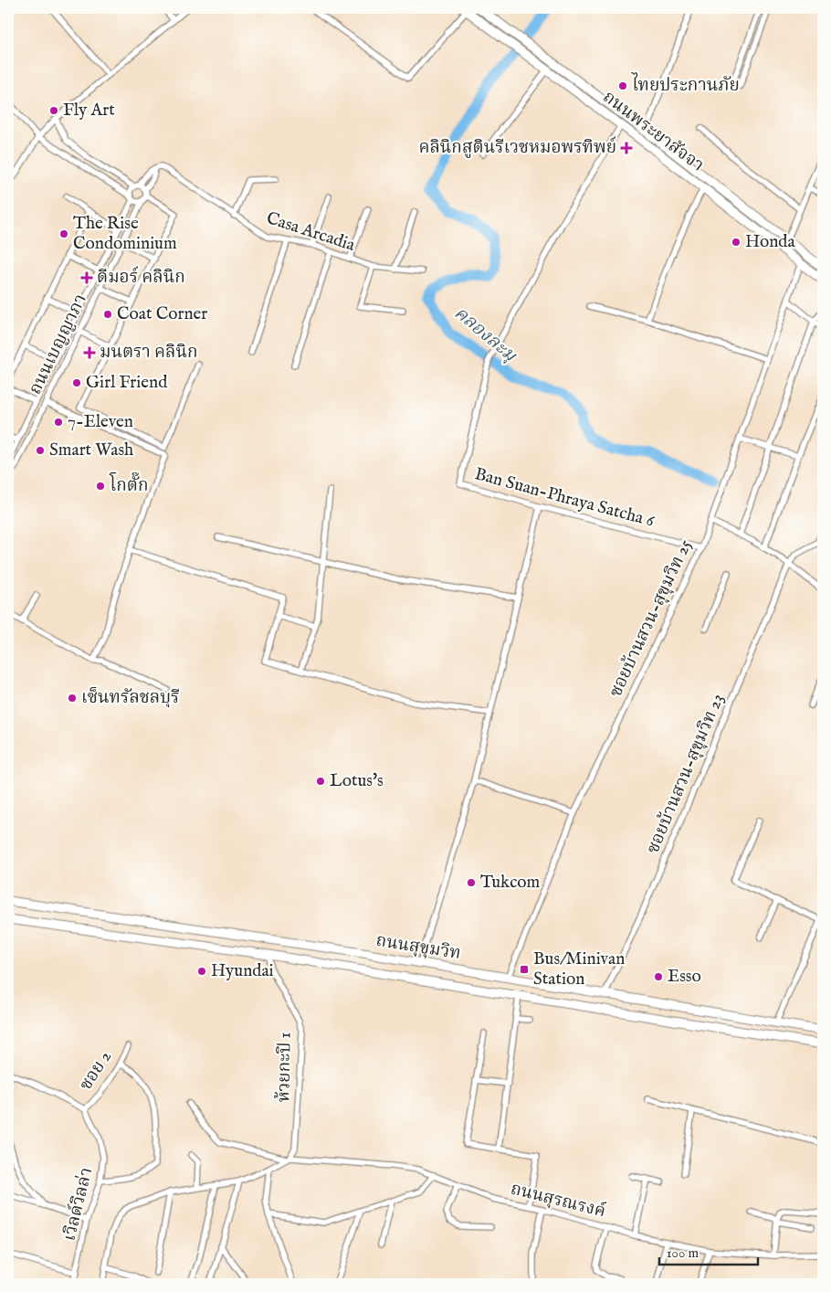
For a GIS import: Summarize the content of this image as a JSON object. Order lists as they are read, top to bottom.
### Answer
{
  "streets": {
    "main road": ["ถนนพระยาสัจจา", "ถนนสุขุมวิท"],
    "street": [
      "Casa Arcadia",
      "ถนนเบญญาภา",
      "Ban Suan-Phraya Satcha 6",
      "ซอยบ้านสวน-สุขุมวิท 25",
      "ซอยบ้านสวน-สุขุมวิท 23",
      "ห้วยกะปิ 1",
      "ซอย 2",
      "ถนนสุรณรงค์",
      "เวิลด์วิลล่า"
    ]
  },
  "crossings": [
    ["ถนนพระยาสัจจา", "Ban Suan-Phraya Satcha 6"],
    ["ถนนพระยาสัจจา", "ซอยบ้านสวน-สุขุมวิท 25"],
    ["Casa Arcadia", "ถนนเบญญาภา"],
    ["Ban Suan-Phraya Satcha 6", "ซอยบ้านสวน-สุขุมวิท 25"],
    ["ซอยบ้านสวน-สุขุมวิท 25", "ถนนสุขุมวิท"],
    ["ซอยบ้านสวน-สุขุมวิท 23", "ถนนสุขุมวิท"],
    ["ถนนสุขุมวิท", "ห้วยกะปิ 1"],
    ["ห้วยกะปิ 1", "ถนนสุรณรงค์"],
    ["ซอย 2", "เวิลด์วิลล่า"]
  ],
  "water": ["คลองละมุ"],
  "places": {
    "other": [
      "ไทยประกานภัย",
      "Fly Art",
      "The Rise Condominium",
      "Honda",
      "Coat Corner",
      "Girl Friend",
      "7-Eleven",
      "Smart Wash",
      "โกตั๊ก",
      "เซ็นทรัลชลบุรี",
      "Lotus's",
      "Tukcom",
      "Hyundai",
      "Esso"
    ],
    "health": ["คลินิกสูตินรีเวชหมอพรทิพย์", "ดีมอร์ คลินิก", "มนตรา คลินิก"],
    "transit": ["Bus/Minivan Station"]
  },
  "scale_bar": "100 m"
}
